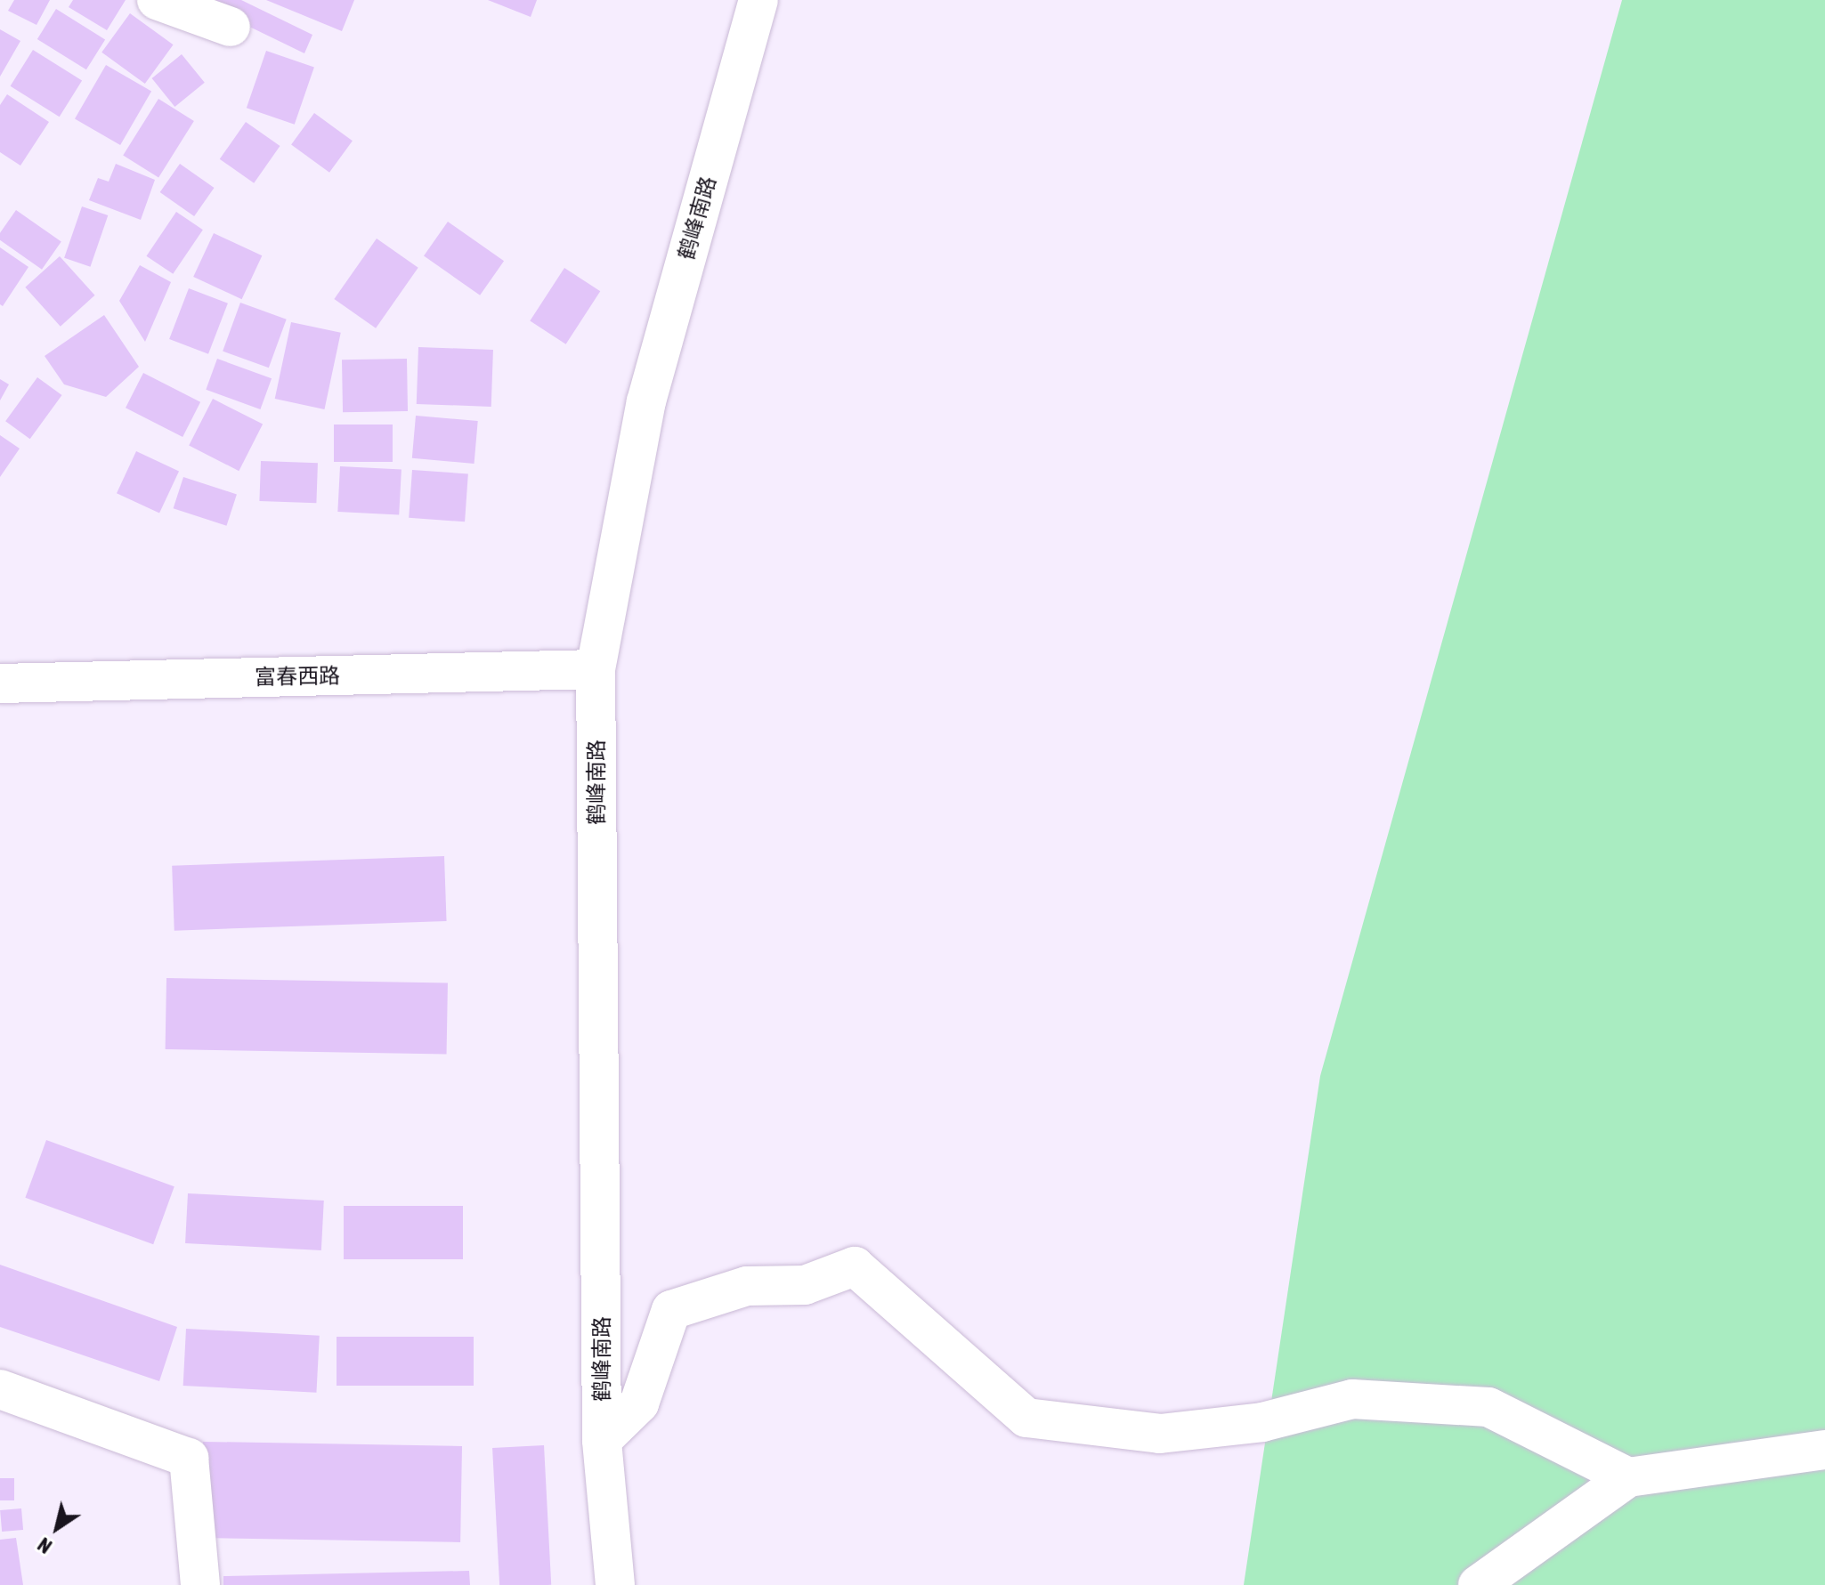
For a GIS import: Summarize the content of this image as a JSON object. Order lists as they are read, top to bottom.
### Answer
{
  "streets": {
    "street": ["鹤峰南路", "富春西路"]
  },
  "crossings": [
    ["鹤峰南路", "富春西路"]
  ],
  "north": "bottom left"
}
